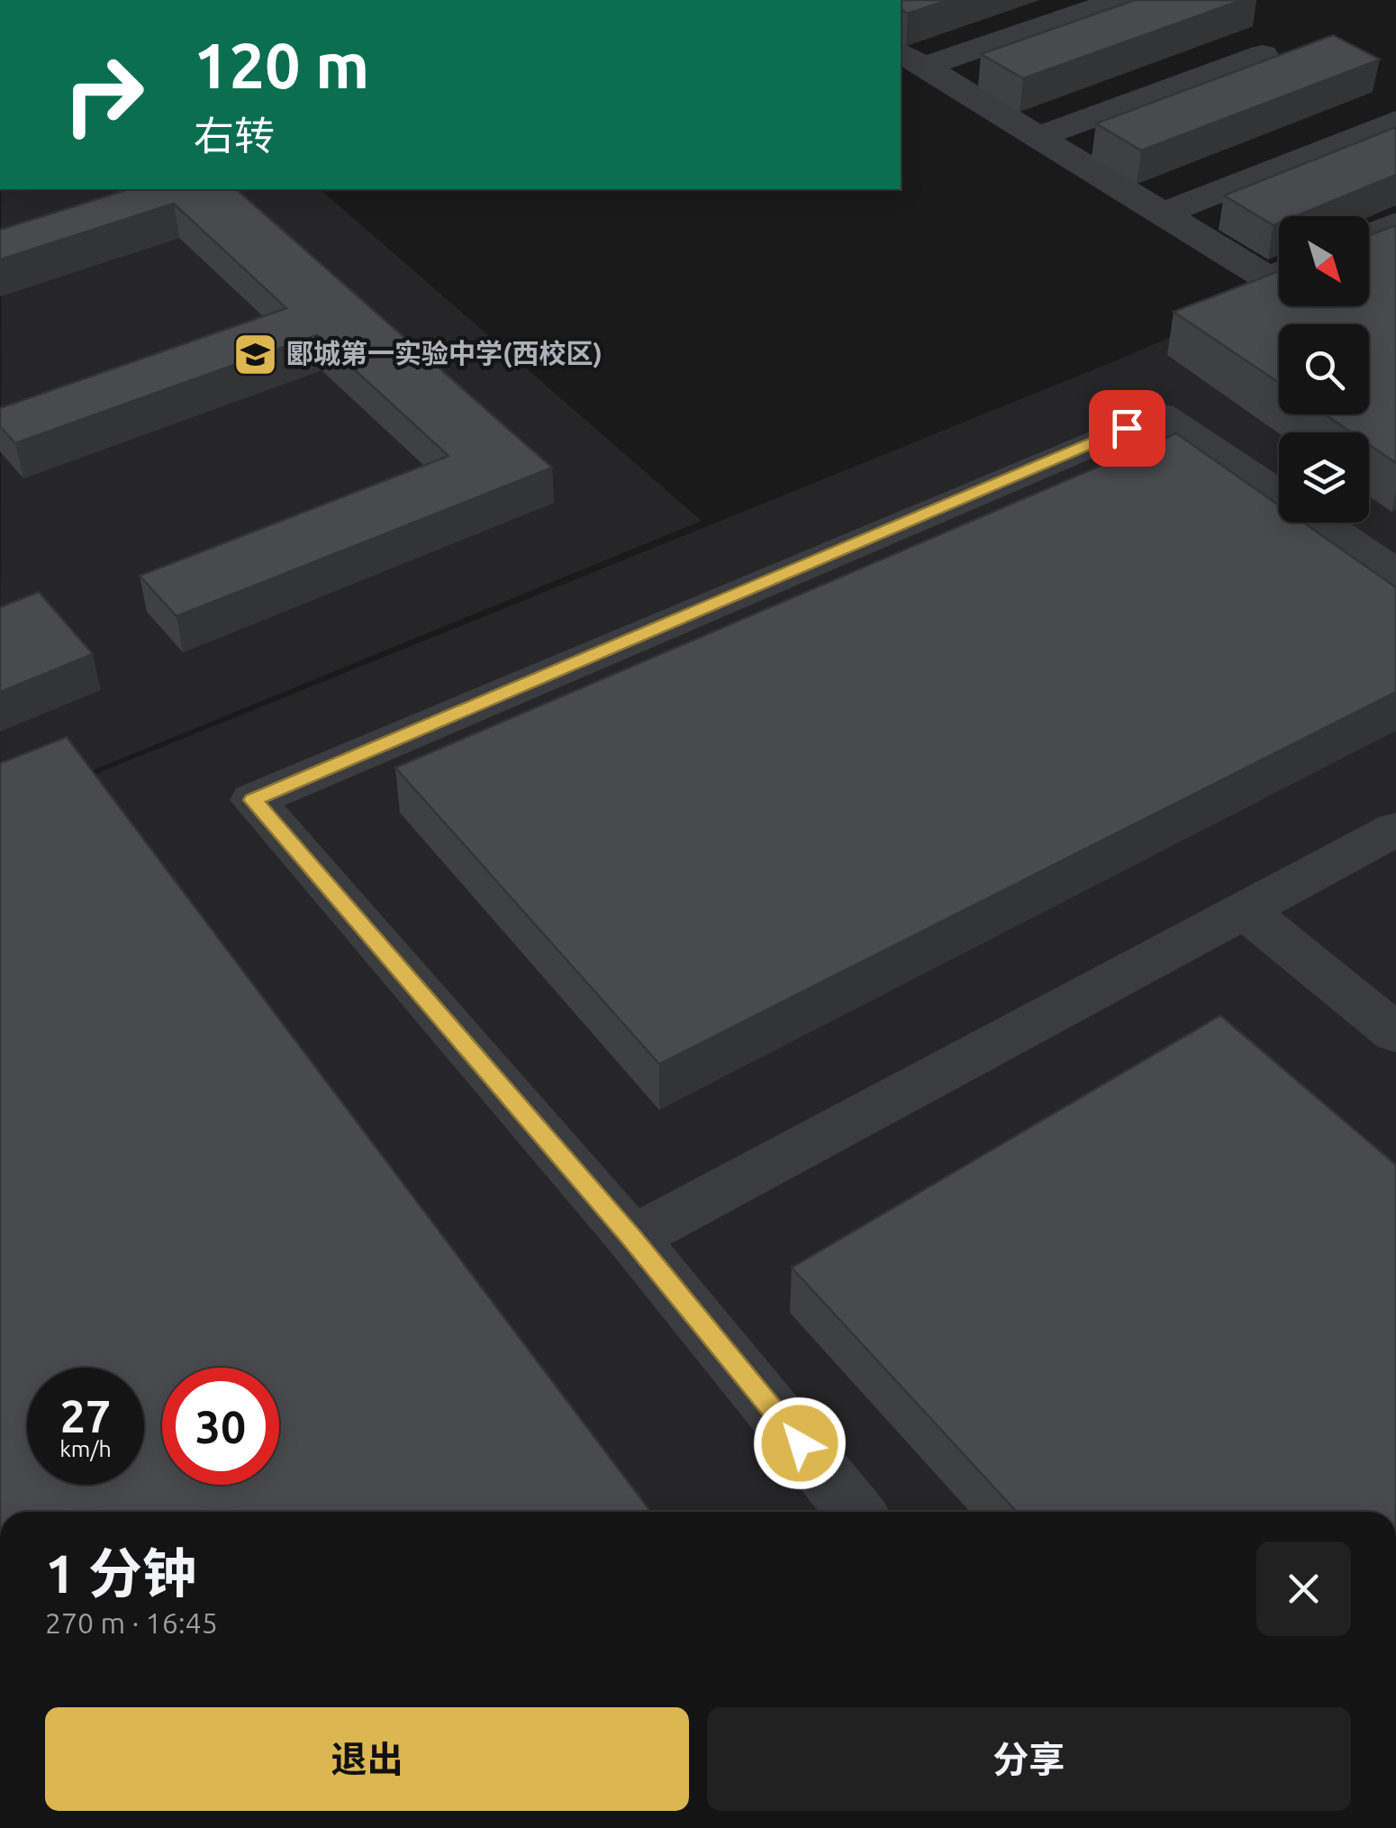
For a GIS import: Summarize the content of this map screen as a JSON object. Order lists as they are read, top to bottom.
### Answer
{
  "places": {
    "school or university": ["郾城第一实验中学(西校区)"]
  },
  "north": "bottom right",
  "page": {
    "turn": ["120 m", "右转"],
    "speed": "27 km/h",
    "limit": "30",
    "heading": ["1 分钟", "270 m · 16:45"],
    "buttons": ["退出", "分享"]
  }
}
